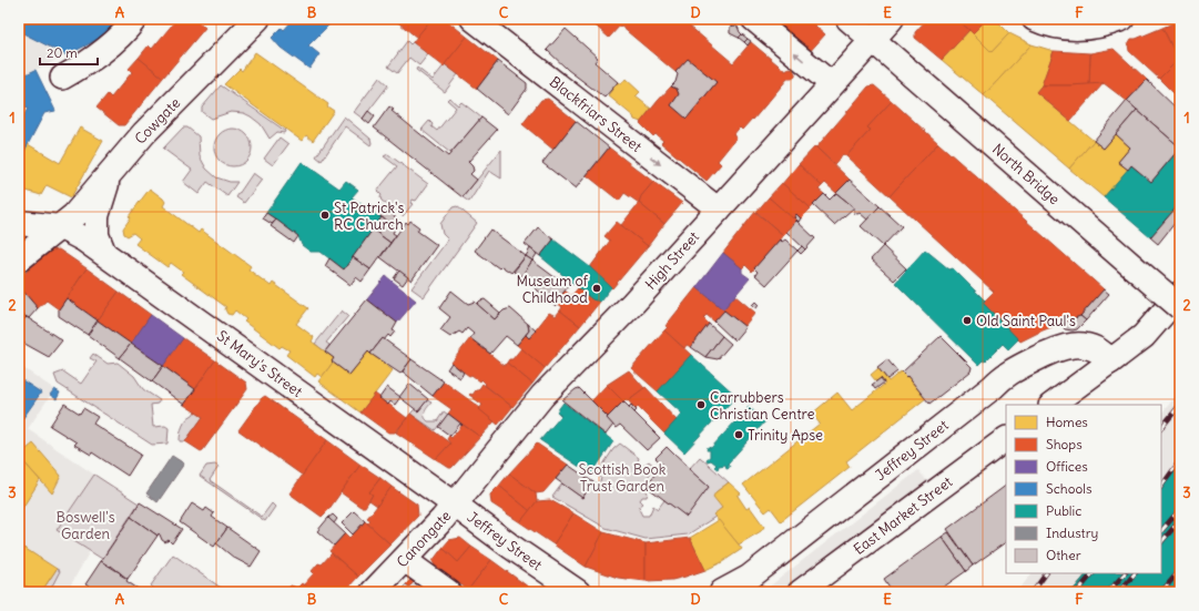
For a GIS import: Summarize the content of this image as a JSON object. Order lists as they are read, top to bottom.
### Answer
{
  "streets": {
    "street": [
      "Blackfriars Street",
      "Cowgate",
      "North Bridge",
      "High Street",
      "St Mary's Street",
      "Jeffrey Street",
      "East Market Street",
      "Canongate"
    ]
  },
  "crossings": [
    ["Blackfriars Street", "High Street"],
    ["Cowgate", "St Mary's Street"],
    ["North Bridge", "High Street"],
    ["High Street", "St Mary's Street"],
    ["High Street", "Jeffrey Street"],
    ["High Street", "Canongate"],
    ["St Mary's Street", "Jeffrey Street"],
    ["St Mary's Street", "Canongate"],
    ["Jeffrey Street", "Canongate"]
  ],
  "one_way": ["Blackfriars Street"],
  "parks": ["Scottish Book Trust Garden", "Boswell's Garden"],
  "places": [
    "St Patrick's RC Church",
    "Museum of Childhood",
    "Old Saint Paul's",
    "Carrubbers Christian Centre",
    "Trinity Apse"
  ],
  "legend": [
    "Homes",
    "Shops",
    "Offices",
    "Schools",
    "Public",
    "Industry",
    "Other"
  ],
  "scale_bar": "20 m",
  "grid": {
    "columns": [
      "A",
      "B",
      "C",
      "D",
      "E",
      "F"
    ],
    "rows": ["1", "2", "3"]
  }
}
